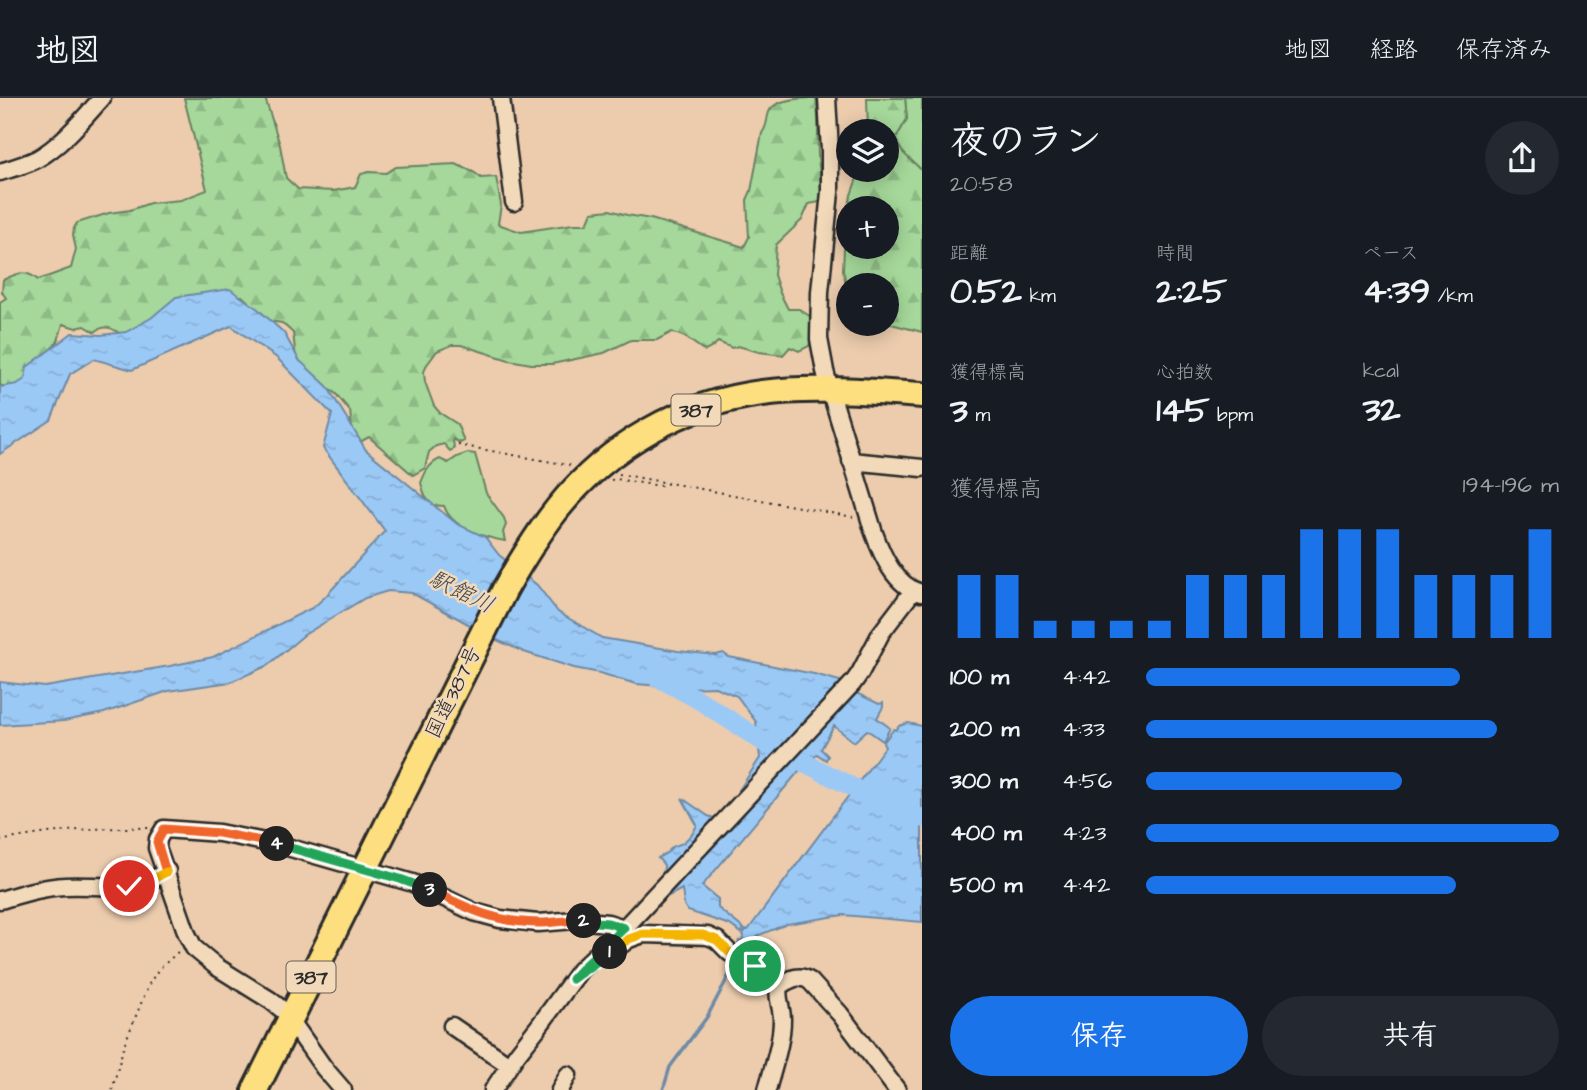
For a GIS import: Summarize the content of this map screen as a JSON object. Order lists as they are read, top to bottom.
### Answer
{
  "streets": {
    "highway": ["387", "国道387号"]
  },
  "water": ["駅館川"],
  "page": {
    "header": "地図",
    "nav": ["地図", "経路", "保存済み"],
    "heading": ["夜のラン", "20:58"],
    "map_buttons": ["+", "−"],
    "stats": [
      ["距離", "0.52 km"],
      ["時間", "2:25"],
      ["ペース", "4:39 /km"],
      ["獲得標高", "3 m"],
      ["心拍数", "145 bpm"],
      ["kcal", "32"]
    ],
    "chart": ["獲得標高", "194–196 m"],
    "list": [
      {
        "name": "100 m",
        "note": "4:42"
      },
      {
        "name": "200 m",
        "note": "4:33"
      },
      {
        "name": "300 m",
        "note": "4:56"
      },
      {
        "name": "400 m",
        "note": "4:23"
      },
      {
        "name": "500 m",
        "note": "4:42"
      }
    ],
    "pins": [
      "4",
      "3",
      "2",
      "1"
    ],
    "buttons": ["保存", "共有"]
  }
}
